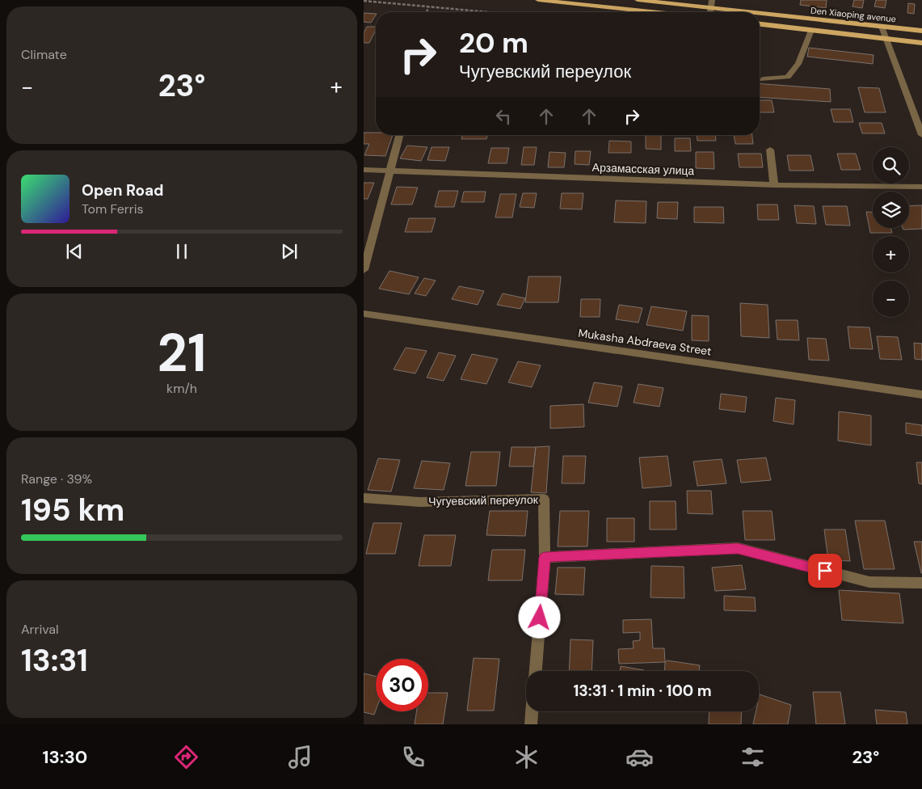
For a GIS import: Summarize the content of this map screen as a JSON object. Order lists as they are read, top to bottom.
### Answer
{
  "streets": {
    "main road": ["Den Xiaoping avenue"],
    "street": ["Арзамасская улица", "Mukasha Abdraeva Street", "Чугуевский переулок"]
  },
  "page": {
    "tile": [
      "Climate",
      ["21", "km/h"],
      ["Range · 39%", "195 km"],
      ["Arrival", "13:31"]
    ],
    "turn": ["20 m", "Чугуевский переулок"],
    "heat": ["−", "23°", "+"],
    "map_buttons": ["+", "−"],
    "song": ["Open Road", "Tom Ferris"],
    "limit": "30",
    "trip": "13:31 · 1 min · 100 m",
    "tabs": ["13:30", "23°"]
  }
}
